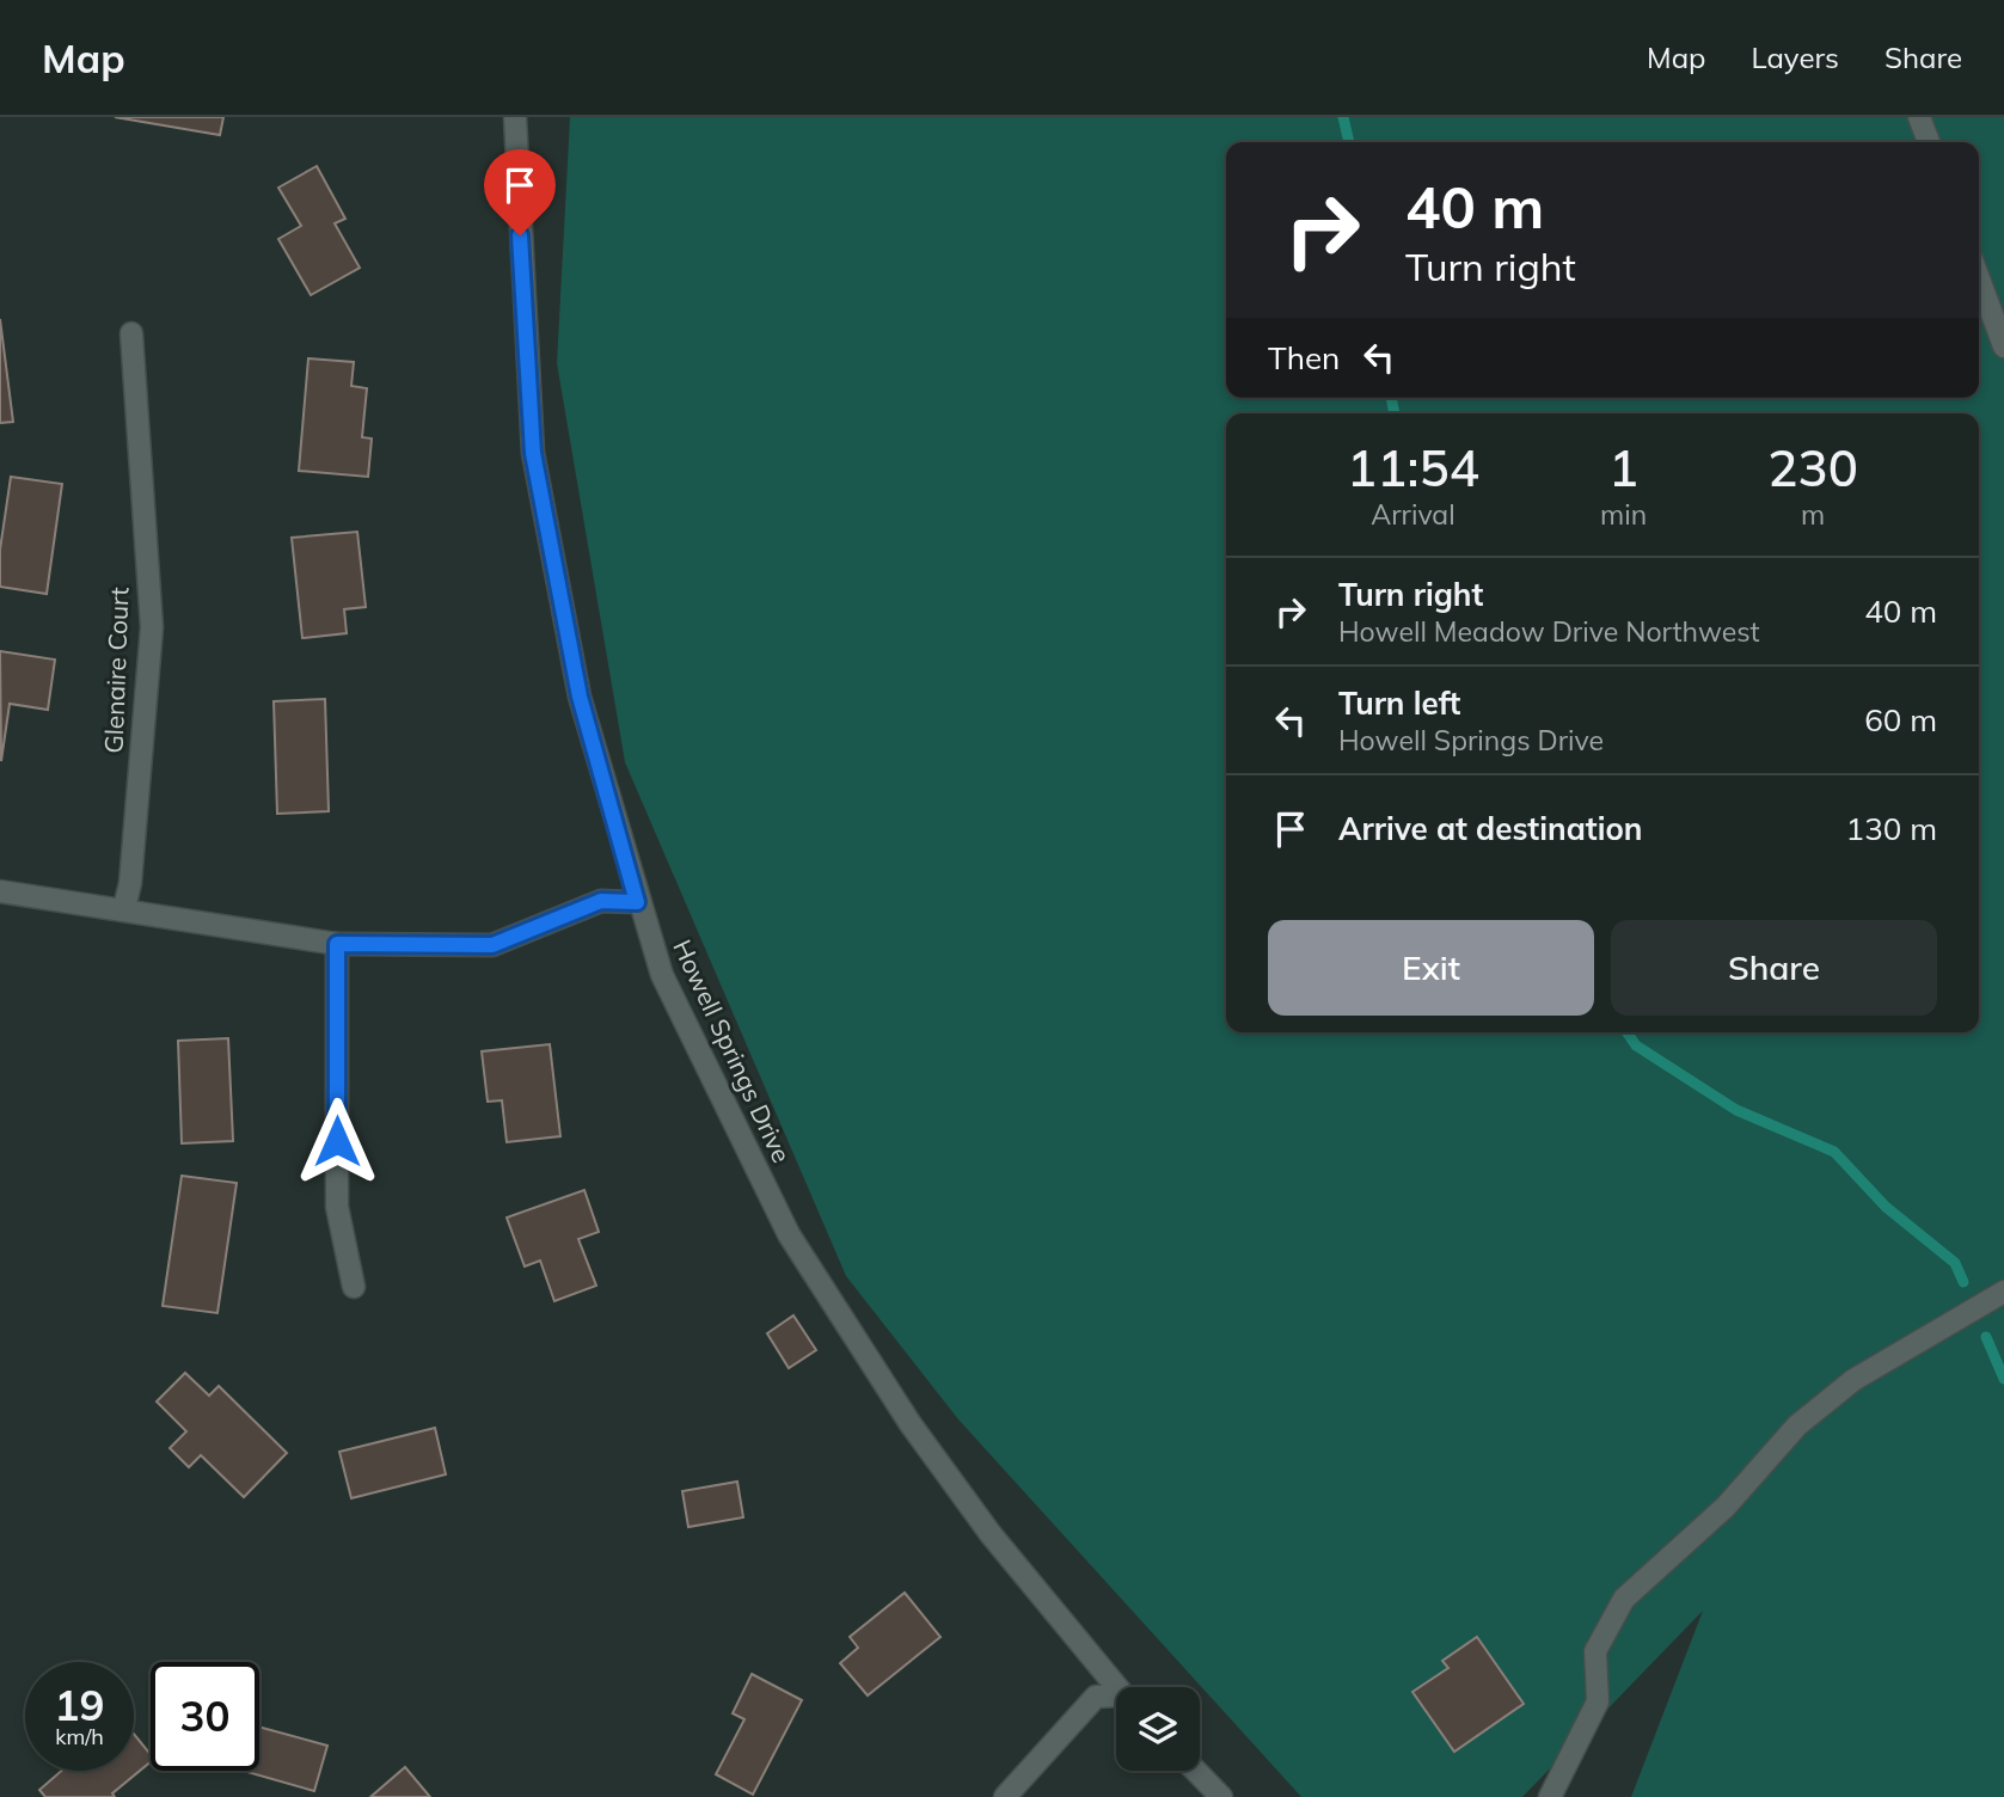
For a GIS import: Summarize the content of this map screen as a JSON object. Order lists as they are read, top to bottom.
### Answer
{
  "streets": {
    "street": ["Glenaire Court", "Howell Springs Drive"]
  },
  "page": {
    "header": "Map",
    "nav": ["Map", "Layers", "Share"],
    "turn": ["40 m", "Turn right"],
    "then": "Then",
    "eta": [
      "11:54",
      "Arrival",
      "1",
      "min",
      "230",
      "m"
    ],
    "list": [
      {
        "name": "Turn right",
        "note": "Howell Meadow Drive Northwest",
        "value": "40 m"
      },
      {
        "name": "Turn left",
        "note": "Howell Springs Drive",
        "value": "60 m"
      },
      {
        "name": "Arrive at destination",
        "value": "130 m"
      }
    ],
    "buttons": ["Exit", "Share"],
    "speed": "19 km/h",
    "limit": "30"
  }
}
